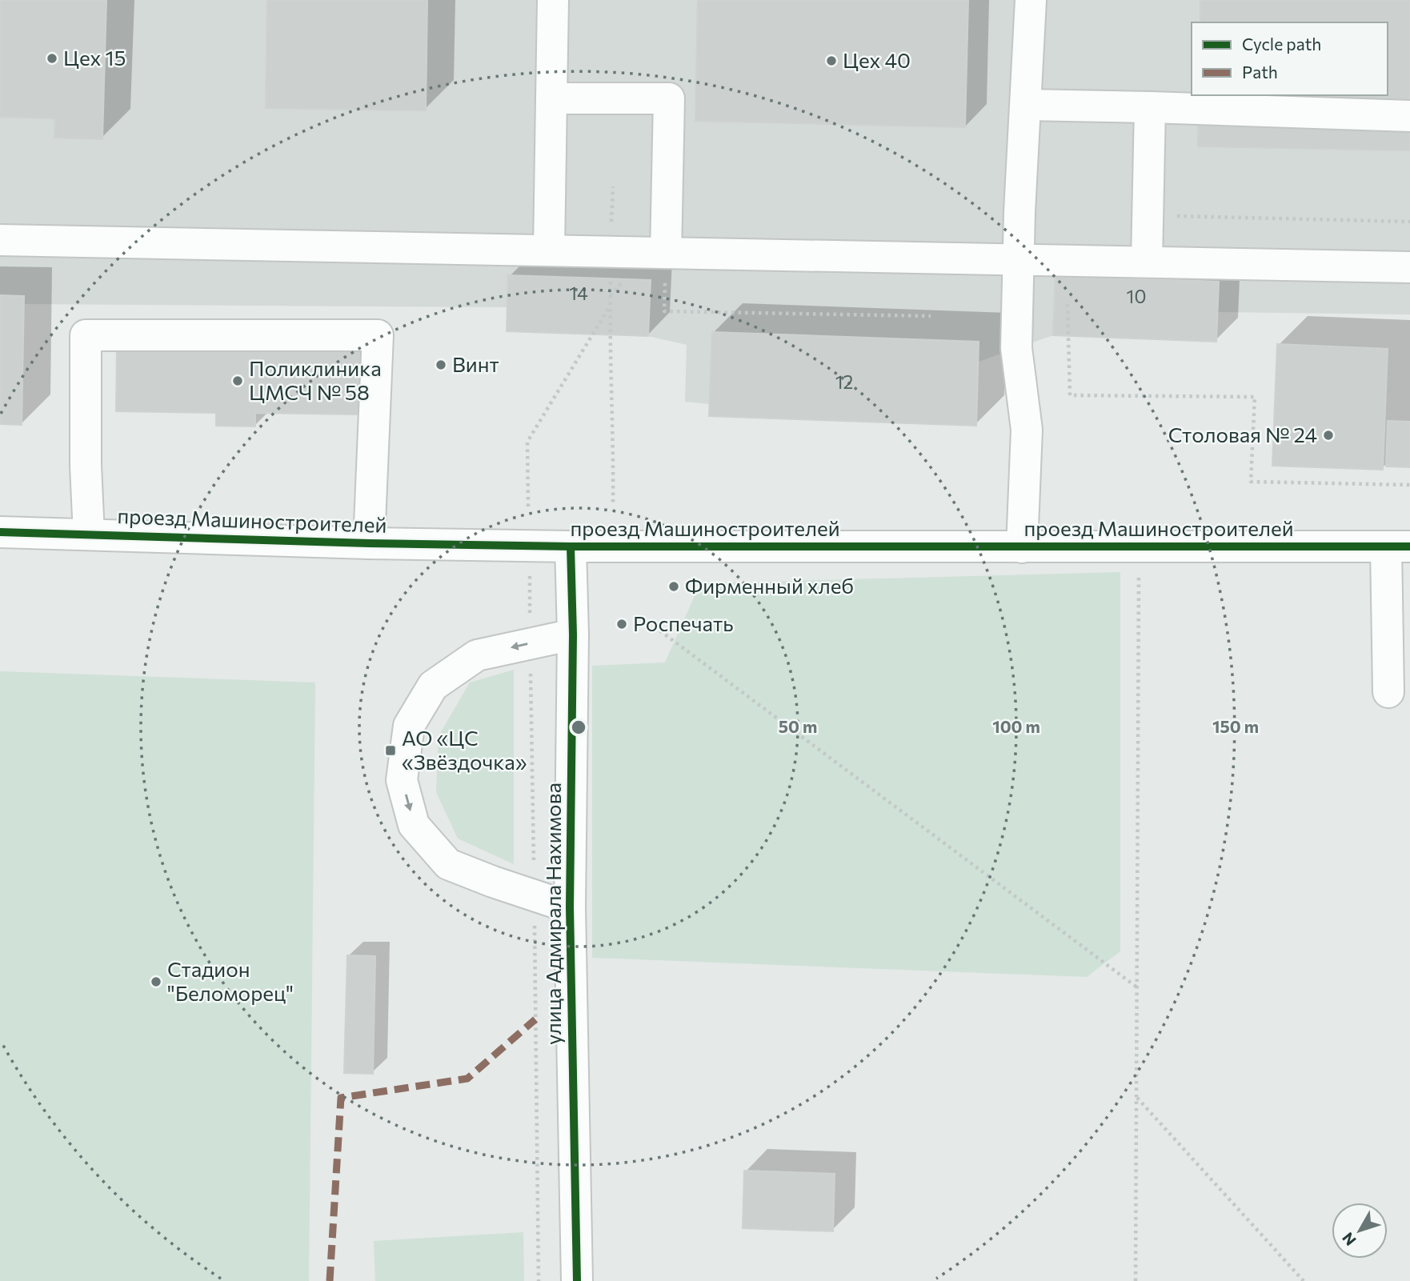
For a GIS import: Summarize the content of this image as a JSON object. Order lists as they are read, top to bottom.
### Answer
{
  "streets": {
    "street": ["проезд Машиностроителей", "улица Адмирала Нахимова"]
  },
  "crossings": [
    ["проезд Машиностроителей", "улица Адмирала Нахимова"]
  ],
  "places": {
    "other": [
      "Цех 15",
      "Цех 40",
      "Винт",
      "Поликлиника ЦМСЧ № 58",
      "Столовая № 24",
      "Фирменный хлеб",
      "Роспечать",
      "Стадион \"Беломорец\""
    ],
    "transit": ["АО «ЦС «Звёздочка»"]
  },
  "house_numbers": ["14", "10", "12"],
  "legend": ["Cycle path", "Path"],
  "north": "bottom left",
  "rings": ["50 m", "100 m", "150 m"]
}
